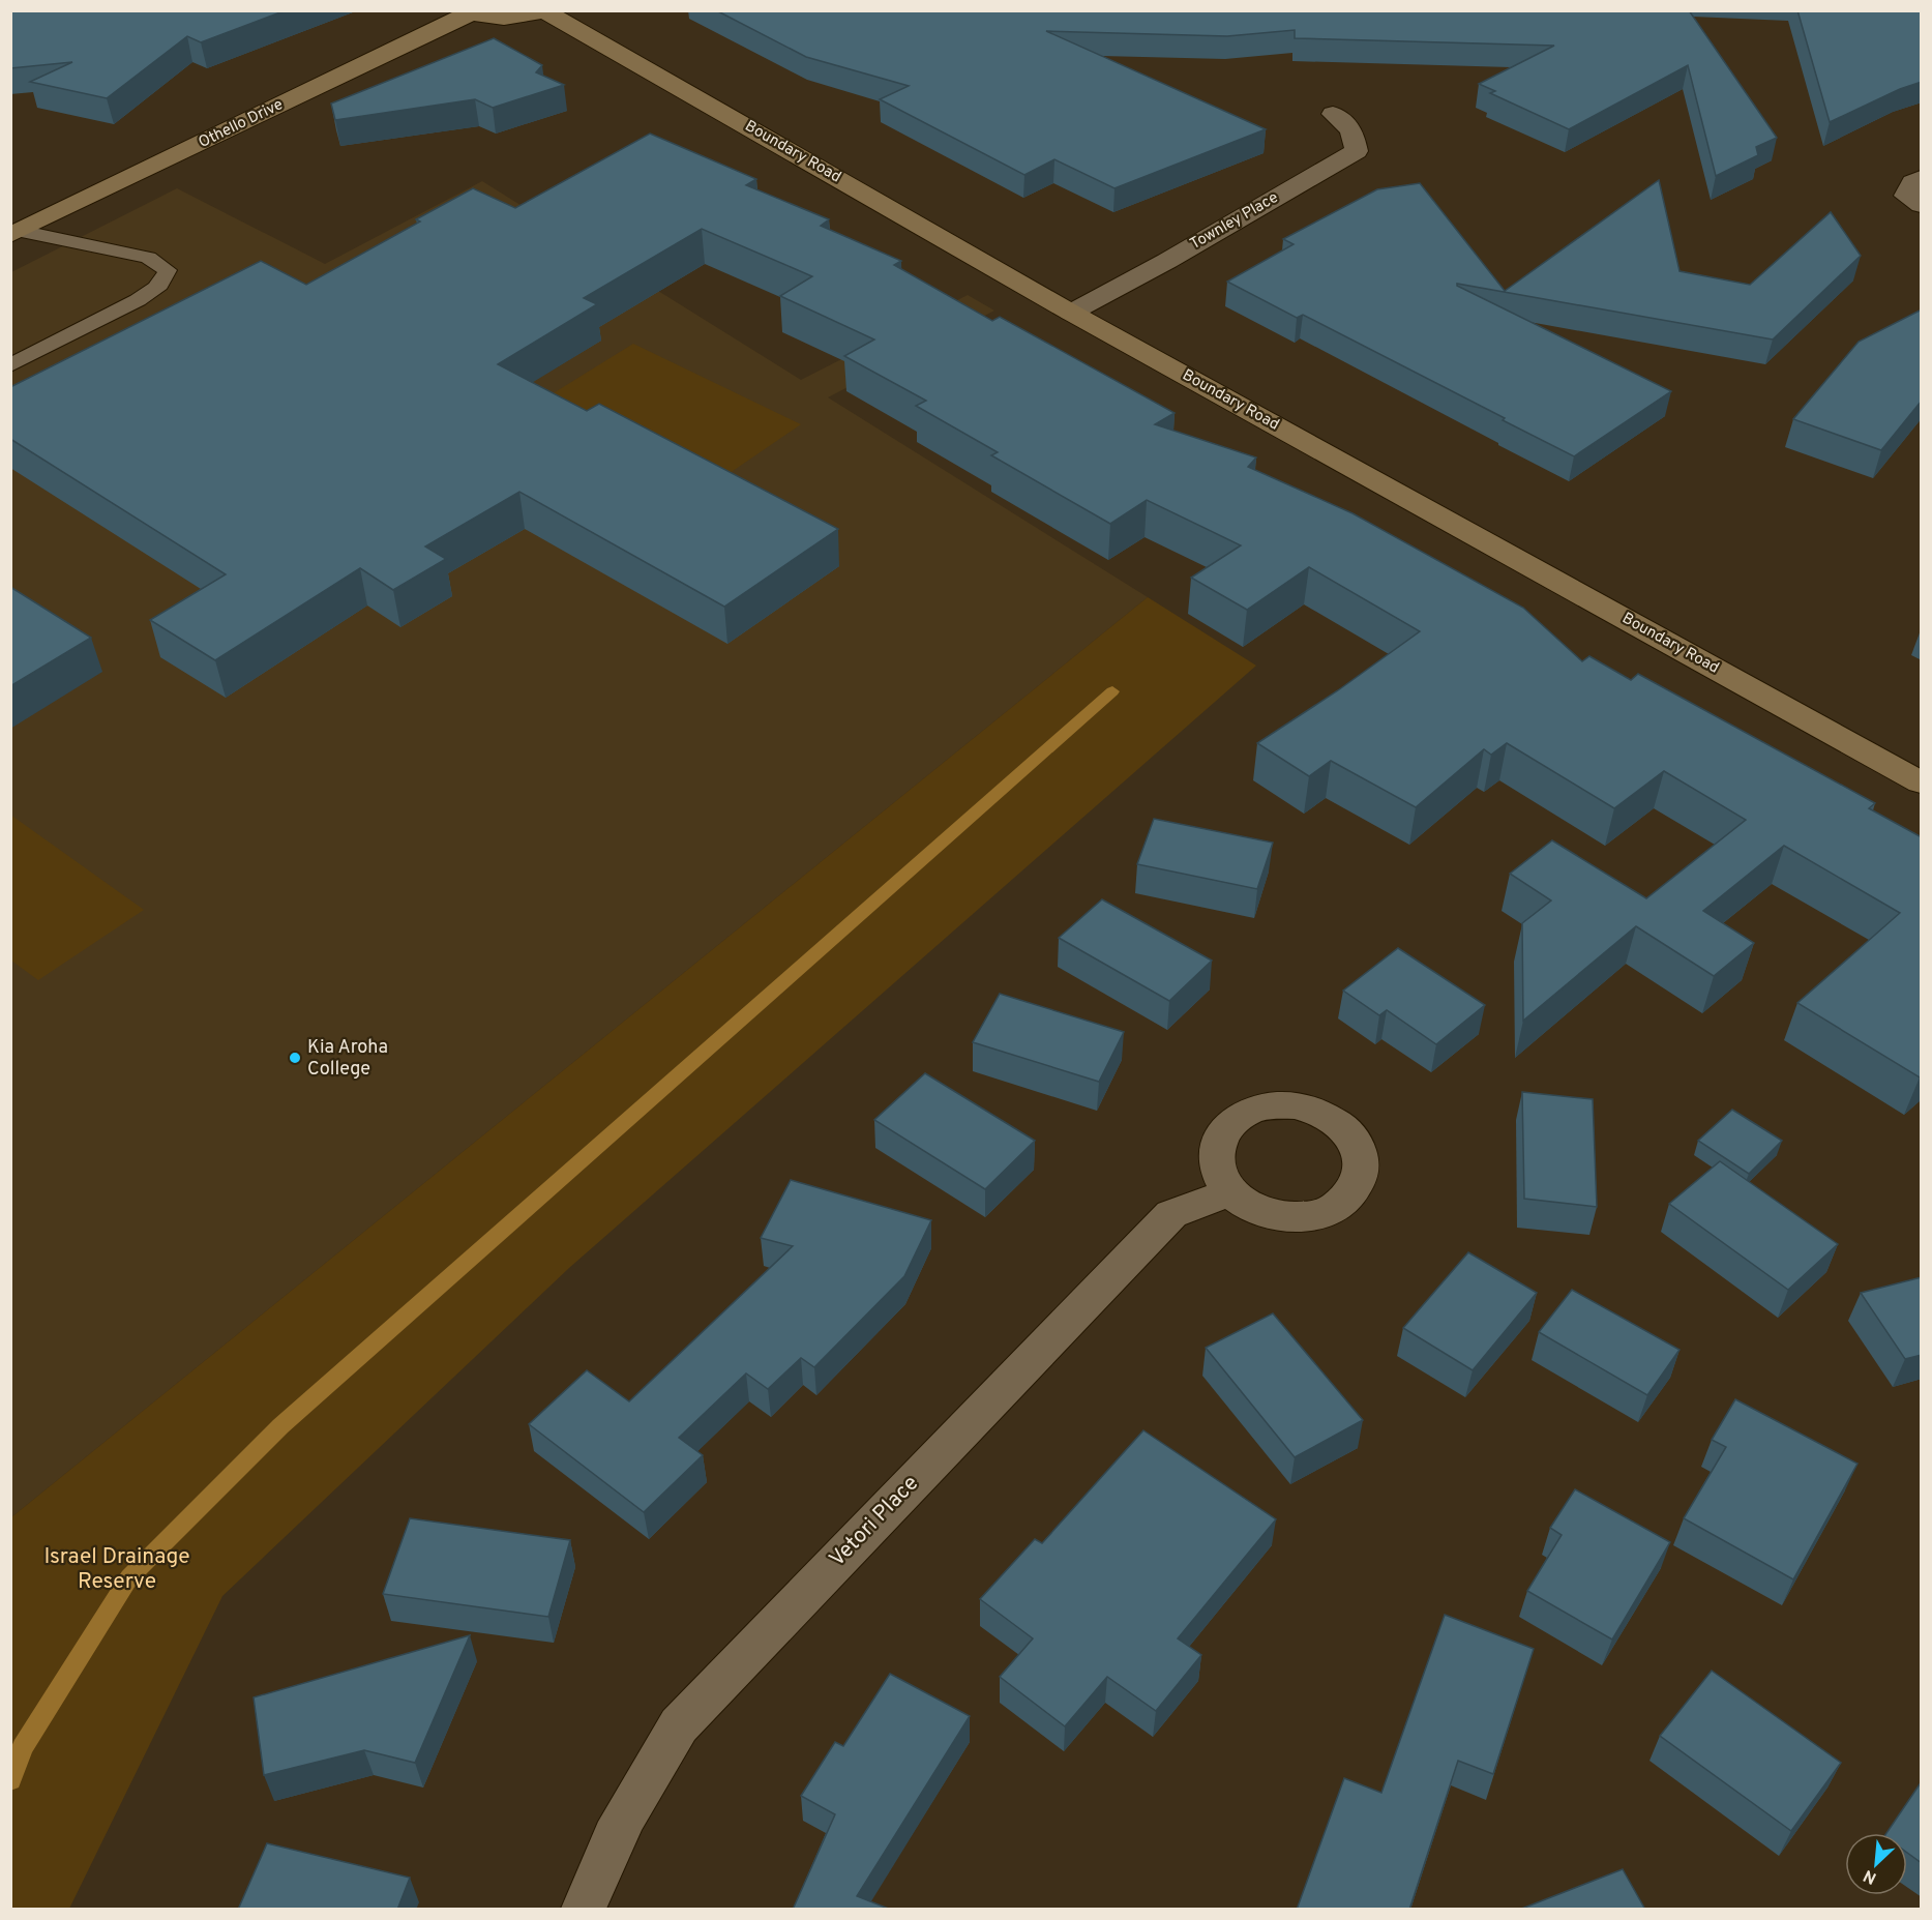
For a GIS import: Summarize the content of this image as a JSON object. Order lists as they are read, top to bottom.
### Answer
{
  "streets": {
    "main road": ["Othello Drive", "Boundary Road"],
    "street": ["Townley Place", "Vetori Place"]
  },
  "crossings": [
    ["Othello Drive", "Boundary Road"],
    ["Boundary Road", "Townley Place"]
  ],
  "parks": ["Israel Drainage Reserve"],
  "places": ["Kia Aroha College"],
  "north": "bottom left"
}
